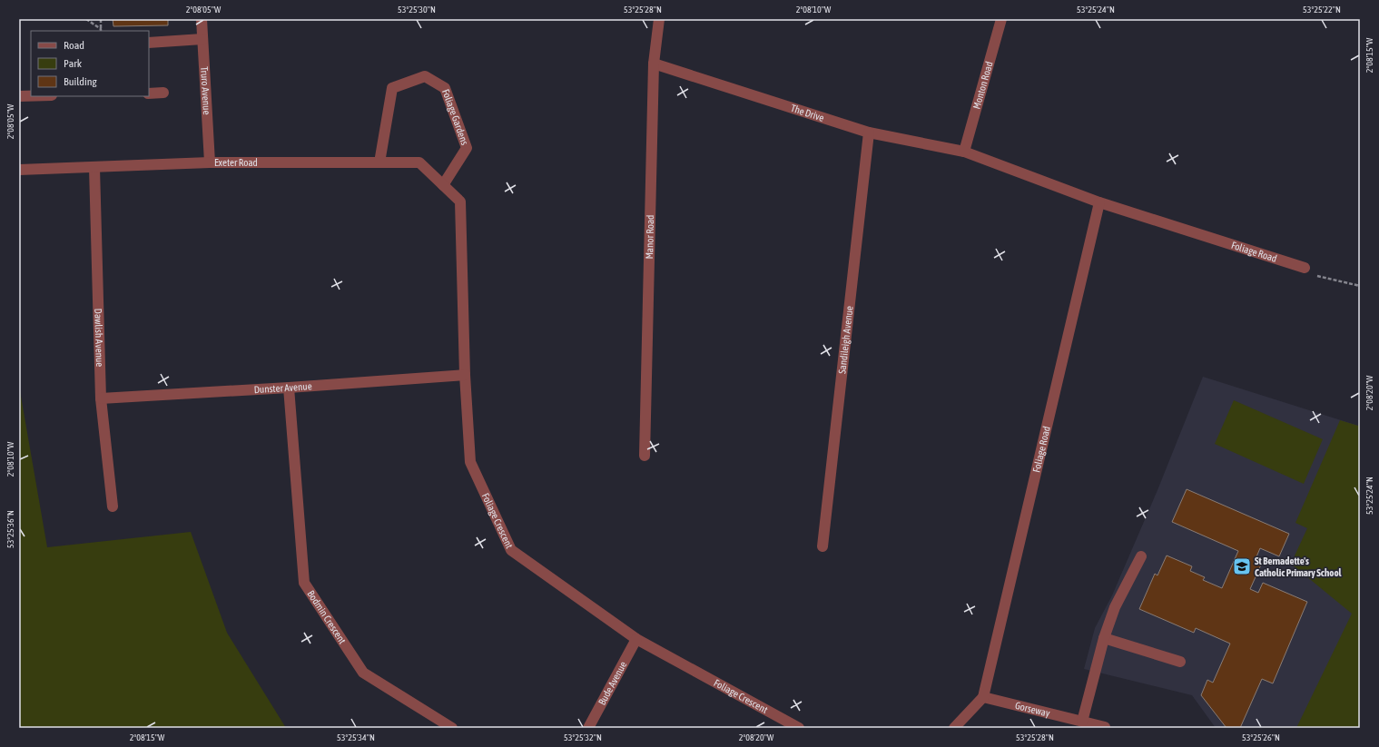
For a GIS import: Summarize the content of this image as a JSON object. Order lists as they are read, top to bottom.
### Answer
{
  "streets": {
    "street": [
      "Monton Road",
      "Truro Avenue",
      "The Drive",
      "Foliage Gardens",
      "Exeter Road",
      "Manor Road",
      "Foliage Road",
      "Dawlish Avenue",
      "Sandileigh Avenue",
      "Dunster Avenue",
      "Foliage Crescent",
      "Bodmin Crescent",
      "Bude Avenue",
      "Gorseway"
    ]
  },
  "crossings": [
    ["Monton Road", "The Drive"],
    ["Monton Road", "Foliage Road"],
    ["Truro Avenue", "Exeter Road"],
    ["The Drive", "Manor Road"],
    ["The Drive", "Foliage Road"],
    ["The Drive", "Sandileigh Avenue"],
    ["Foliage Gardens", "Exeter Road"],
    ["Foliage Gardens", "Foliage Crescent"],
    ["Exeter Road", "Dawlish Avenue"],
    ["Exeter Road", "Foliage Crescent"],
    ["Foliage Road", "Gorseway"],
    ["Dawlish Avenue", "Dunster Avenue"],
    ["Dunster Avenue", "Foliage Crescent"],
    ["Dunster Avenue", "Bodmin Crescent"],
    ["Foliage Crescent", "Bude Avenue"]
  ],
  "places": {
    "school or university": ["St Bernadette's Catholic Primary School"]
  },
  "legend": ["Road", "Park", "Building"],
  "coordinates": [
    "2°08'05\"W",
    "53°25'30\"N",
    "53°25'28\"N",
    "2°08'10\"W",
    "53°25'24\"N",
    "53°25'22\"N",
    "2°08'15\"W",
    "2°08'20\"W",
    "53°25'36\"N",
    "53°25'34\"N",
    "53°25'32\"N",
    "53°25'26\"N"
  ]
}
